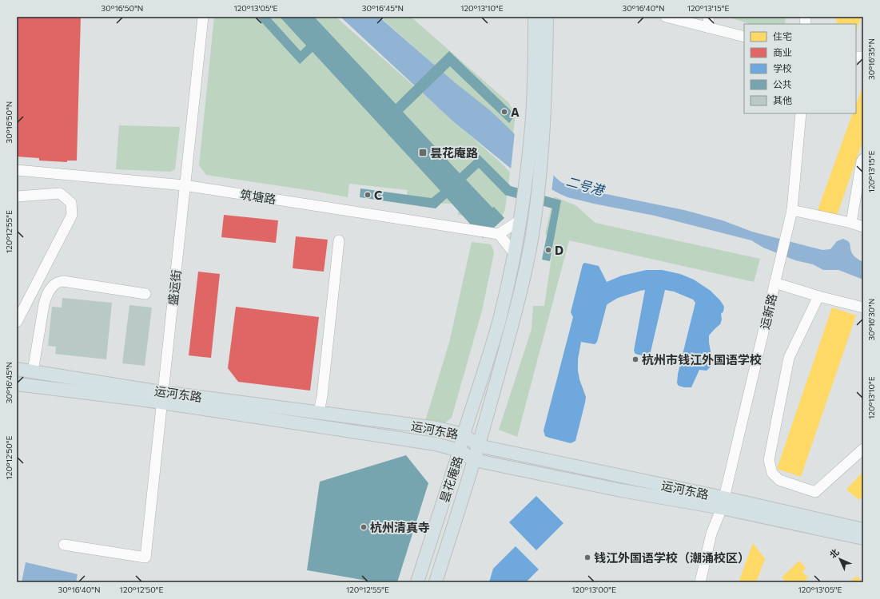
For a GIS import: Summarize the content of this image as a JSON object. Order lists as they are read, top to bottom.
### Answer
{
  "streets": {
    "main road": ["运河东路", "昙花庵路"],
    "street": ["筑塘路", "盛运街", "运新路"]
  },
  "crossings": [
    ["筑塘路", "盛运街"],
    ["盛运街", "运河东路"],
    ["运新路", "运河东路"],
    ["运河东路", "昙花庵路"]
  ],
  "water": ["二号港"],
  "places": {
    "other": [
      "A",
      "C",
      "D",
      "杭州市钱江外国语学校",
      "杭州清真寺",
      "钱江外国语学校（潮涌校区）"
    ],
    "transit": ["昙花庵路"]
  },
  "legend": [
    "住宅",
    "商业",
    "学校",
    "公共",
    "其他"
  ],
  "north": "top left",
  "coordinates": [
    "30°16'50\"N",
    "120°13'05\"E",
    "30°16'45\"N",
    "120°13'10\"E",
    "30°16'40\"N",
    "120°13'15\"E",
    "30°16'35\"N",
    "120°12'55\"E",
    "30°16'30\"N",
    "120°12'50\"E",
    "120°13'00\"E"
  ]
}
